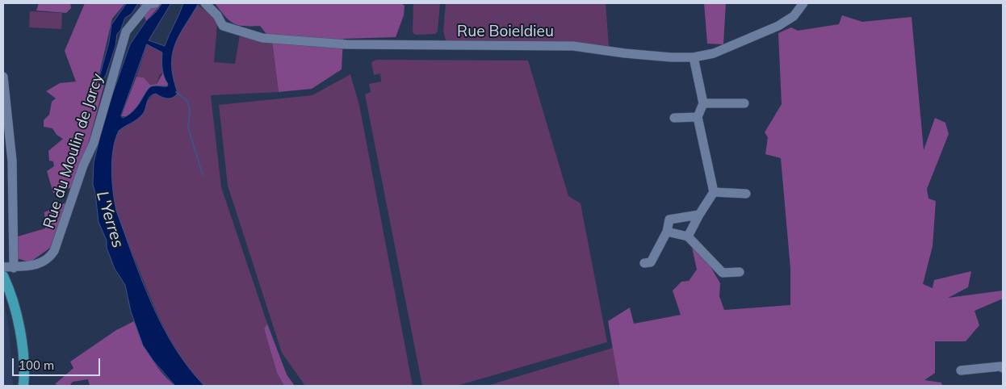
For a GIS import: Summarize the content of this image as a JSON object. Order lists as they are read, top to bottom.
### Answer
{
  "streets": {
    "street": ["Rue Boieldieu", "Rue du Moulin de Jarcy"]
  },
  "water": ["L'Yerres"],
  "scale_bar": "100 m"
}
